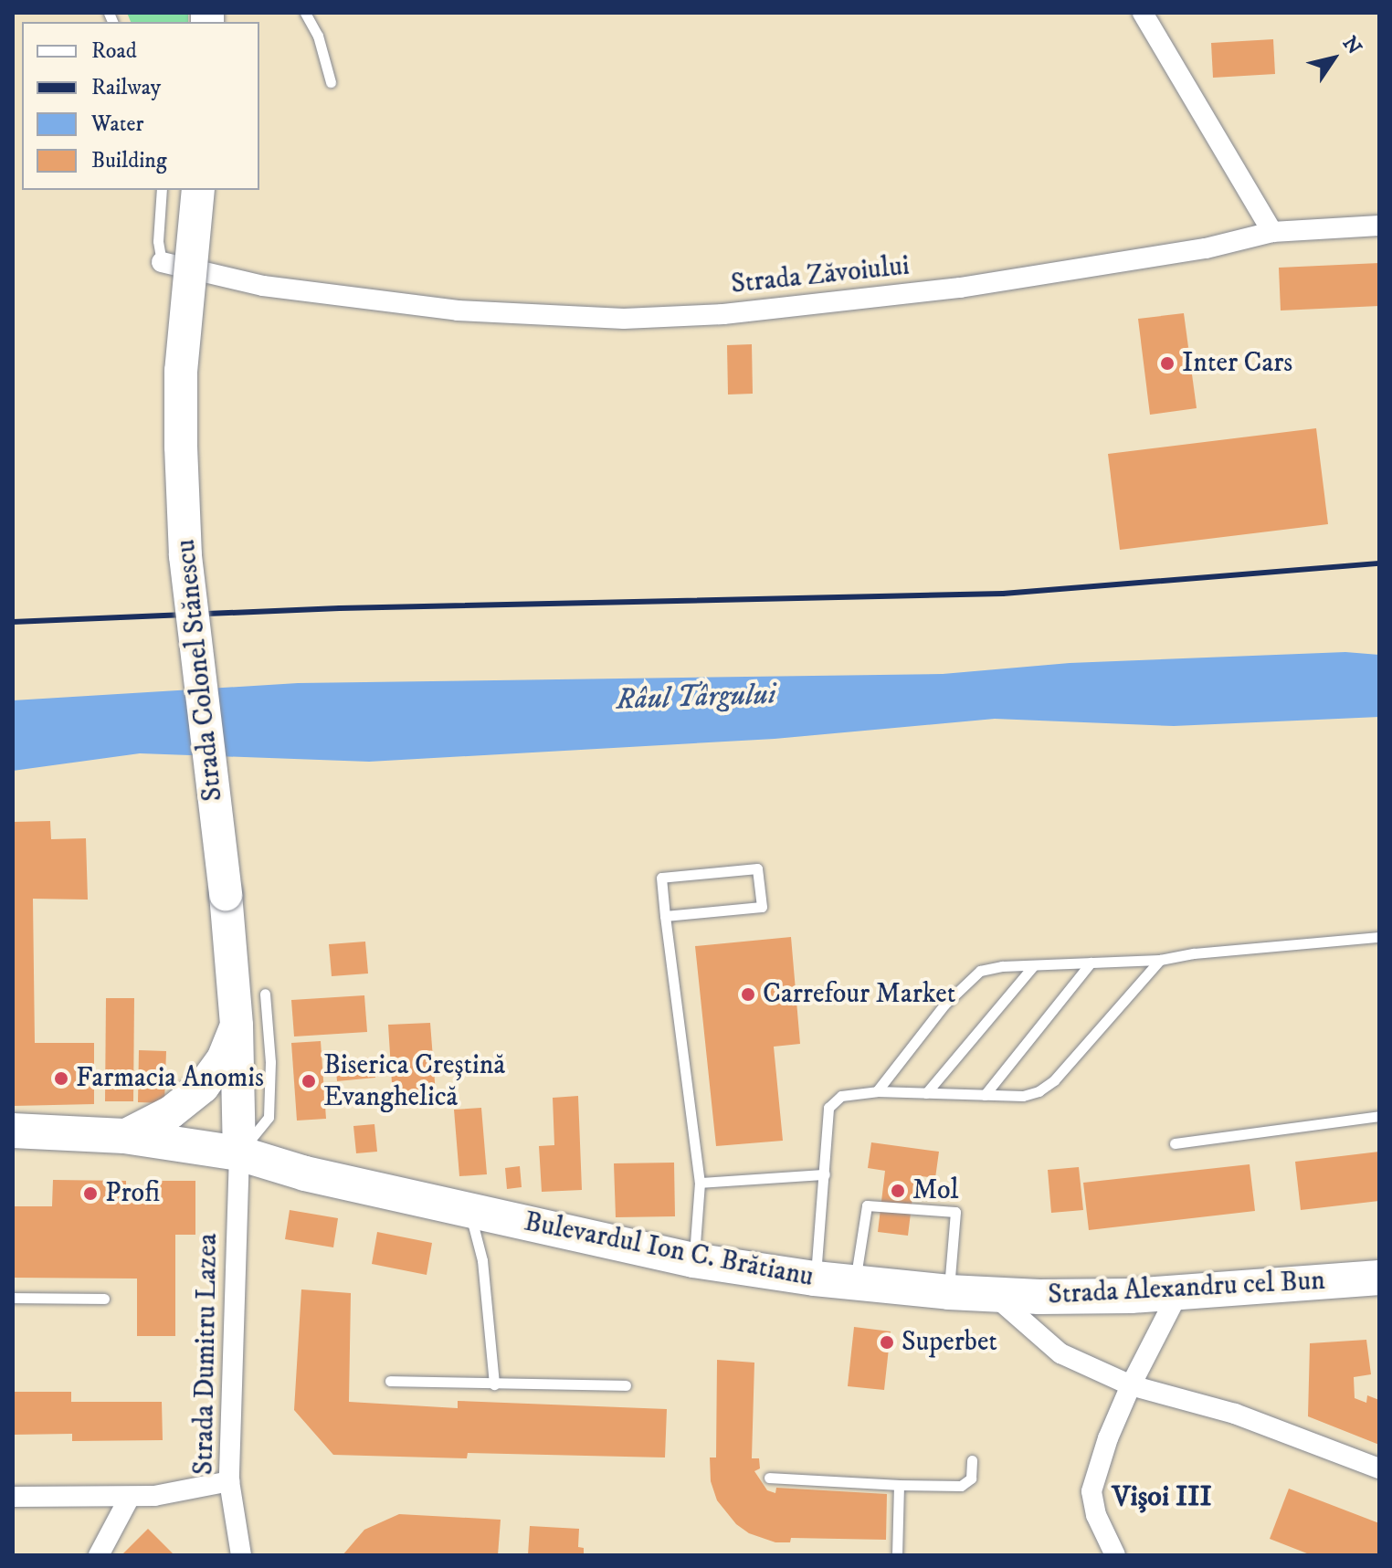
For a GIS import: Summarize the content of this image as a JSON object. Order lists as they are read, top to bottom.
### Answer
{
  "streets": {
    "highway": ["Bulevardul Ion C. Brătianu", "Strada Alexandru cel Bun"],
    "main road": ["Strada Colonel Stănescu"],
    "street": ["Strada Zăvoiului", "Strada Dumitru Lazea"]
  },
  "crossings": [
    ["Strada Colonel Stănescu", "Bulevardul Ion C. Brătianu"],
    ["Strada Colonel Stănescu", "Strada Dumitru Lazea"],
    ["Bulevardul Ion C. Brătianu", "Strada Alexandru cel Bun"],
    ["Bulevardul Ion C. Brătianu", "Strada Dumitru Lazea"]
  ],
  "districts": ["Vişoi III"],
  "water": ["Râul Târgului"],
  "places": [
    "Inter Cars",
    "Carrefour Market",
    "Farmacia Anomis",
    "Biserica Creștină Evanghelică",
    "Mol",
    "Profi",
    "Superbet"
  ],
  "legend": [
    "Road",
    "Railway",
    "Water",
    "Building"
  ],
  "north": "top right"
}
